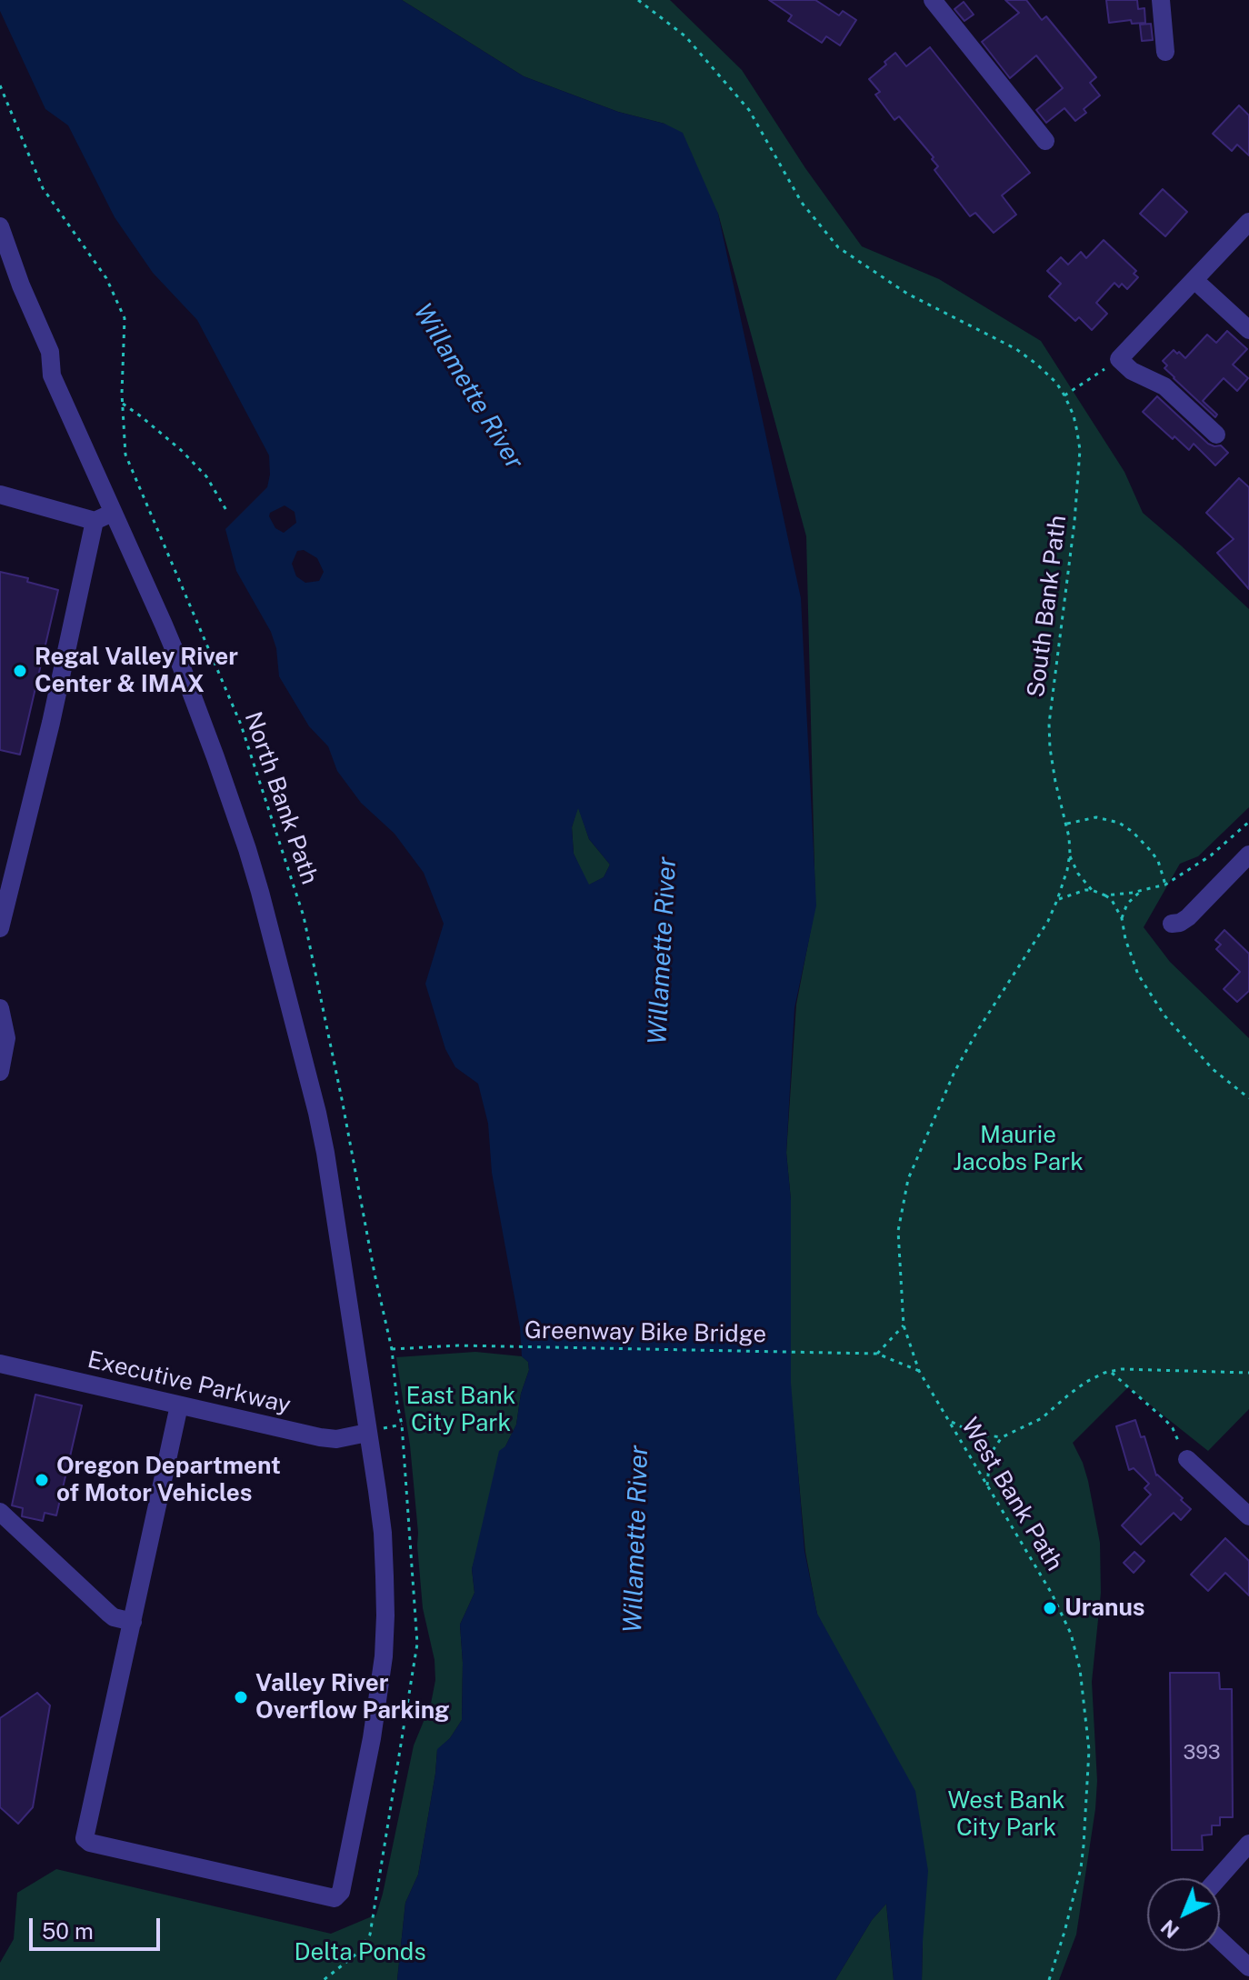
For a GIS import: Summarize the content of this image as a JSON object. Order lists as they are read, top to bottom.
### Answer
{
  "streets": {
    "street": ["Executive Parkway"],
    "path": [
      "South Bank Path",
      "North Bank Path",
      "Greenway Bike Bridge",
      "West Bank Path"
    ]
  },
  "crossings": [
    ["South Bank Path", "West Bank Path"],
    ["North Bank Path", "Greenway Bike Bridge"]
  ],
  "water": ["Willamette River"],
  "parks": [
    "Maurie Jacobs Park",
    "East Bank City Park",
    "West Bank City Park",
    "Delta Ponds"
  ],
  "places": [
    "Regal Valley River Center & IMAX",
    "Oregon Department of Motor Vehicles",
    "Uranus",
    "Valley River Overflow Parking"
  ],
  "house_numbers": ["393"],
  "scale_bar": "50 m",
  "north": "bottom left"
}
